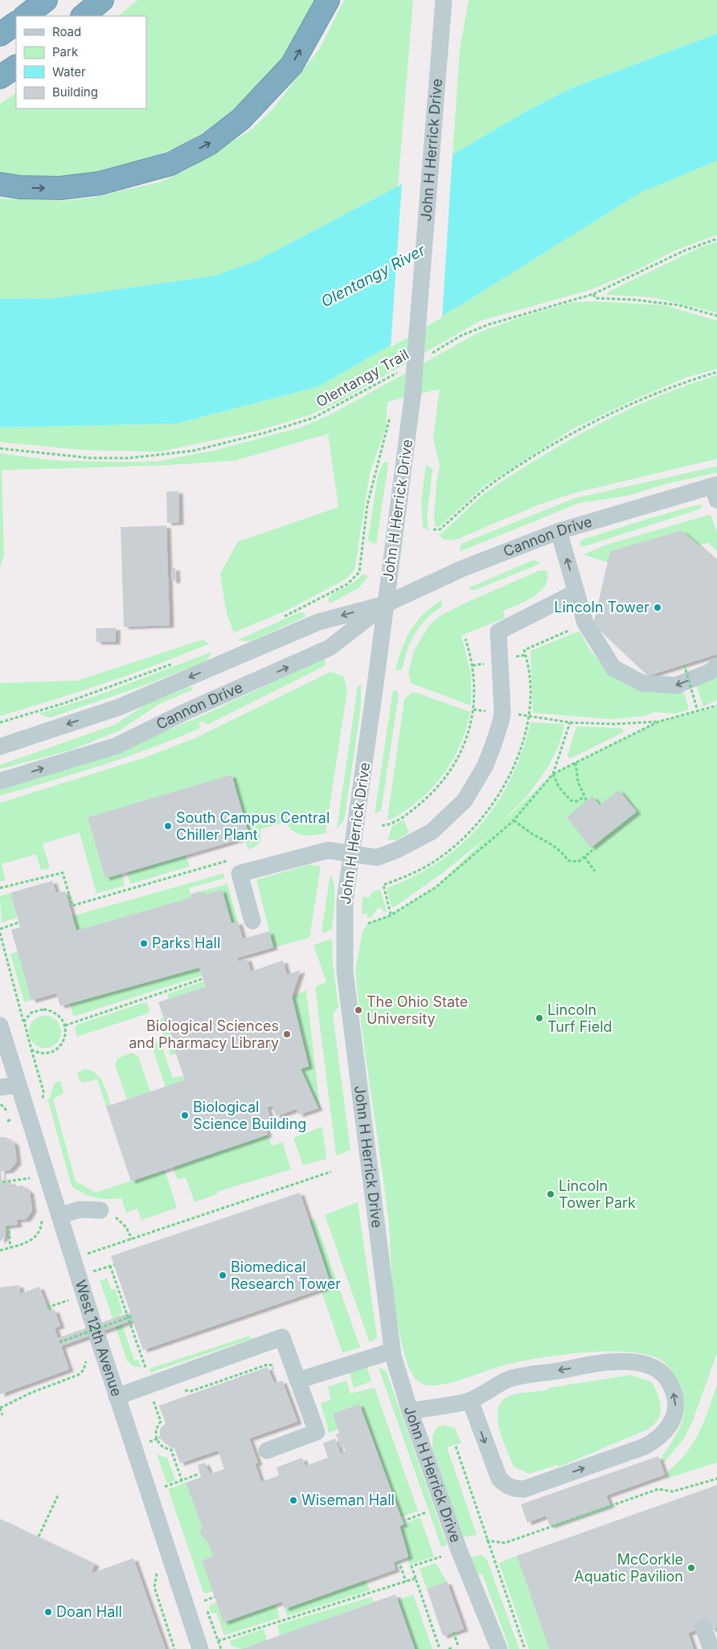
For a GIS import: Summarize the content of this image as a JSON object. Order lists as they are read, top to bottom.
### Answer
{
  "streets": {
    "street": ["John H Herrick Drive", "Cannon Drive", "West 12th Avenue"],
    "path": ["Olentangy Trail"]
  },
  "crossings": [
    ["John H Herrick Drive", "Cannon Drive"]
  ],
  "water": ["Olentangy River"],
  "places": [
    "Lincoln Tower",
    "South Campus Central Chiller Plant",
    "Parks Hall",
    "The Ohio State University",
    "Lincoln Turf Field",
    "Biological Sciences and Pharmacy Library",
    "Biological Science Building",
    "Lincoln Tower Park",
    "Biomedical Research Tower",
    "Wiseman Hall",
    "McCorkle Aquatic Pavilion",
    "Doan Hall"
  ],
  "legend": [
    "Road",
    "Park",
    "Water",
    "Building"
  ]
}
